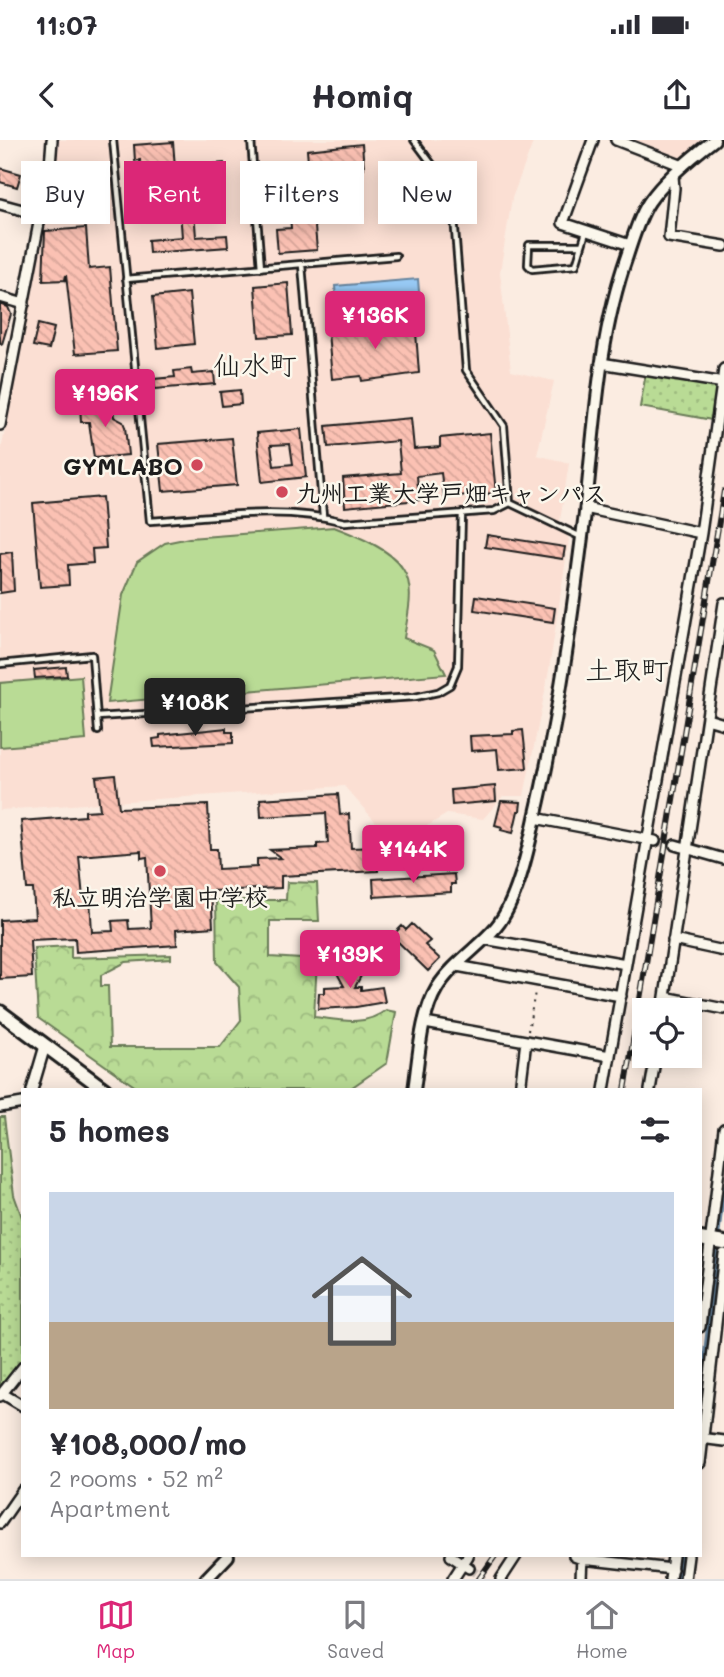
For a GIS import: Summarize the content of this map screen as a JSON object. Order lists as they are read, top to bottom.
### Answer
{
  "districts": ["仙水町", "土取町"],
  "places": ["GYMLABO", "九州工業大学戸畑キャンパス", "私立明治学園中学校"],
  "page": {
    "status": "11:07",
    "header": "Homiq",
    "chip": [
      "Buy",
      "Rent",
      "Filters",
      "New"
    ],
    "price": [
      "¥136K",
      "¥196K",
      "¥108K",
      "¥144K",
      "¥139K"
    ],
    "heading": "5 homes",
    "list": [
      {
        "name": "¥108,000/mo",
        "note": "2 rooms · 52 m² · Apartment"
      }
    ],
    "tabs": ["Map", "Saved", "Home"]
  }
}
